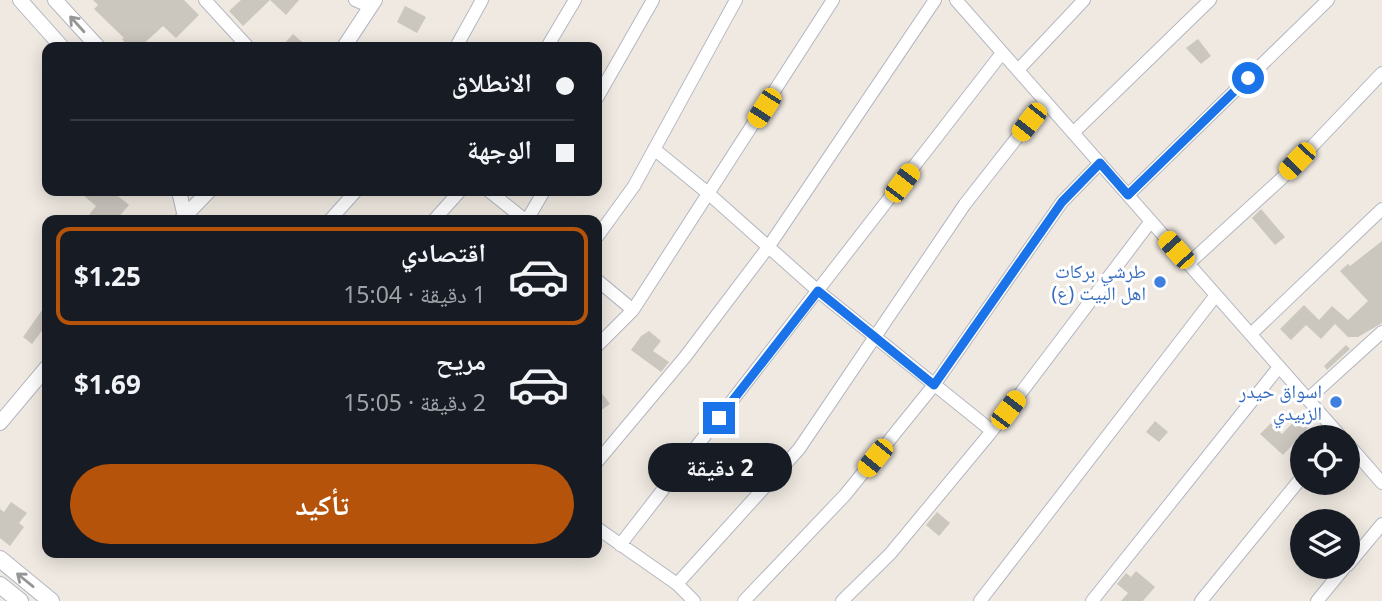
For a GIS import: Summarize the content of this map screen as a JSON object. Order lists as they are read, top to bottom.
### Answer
{
  "places": ["طرشي بركات اهل البيت (ع)", "اسواق حيدر الزبيدي"],
  "page": {
    "banner": ["الانطلاق", "الوجهة"],
    "list": [
      {
        "name": "اقتصادي",
        "note": "1 دقيقة · 15:04",
        "value": "$1.25"
      },
      {
        "name": "مريح",
        "note": "2 دقيقة · 15:05",
        "value": "$1.69"
      }
    ],
    "bubble": "2 دقيقة",
    "buttons": "تأكيد"
  }
}
